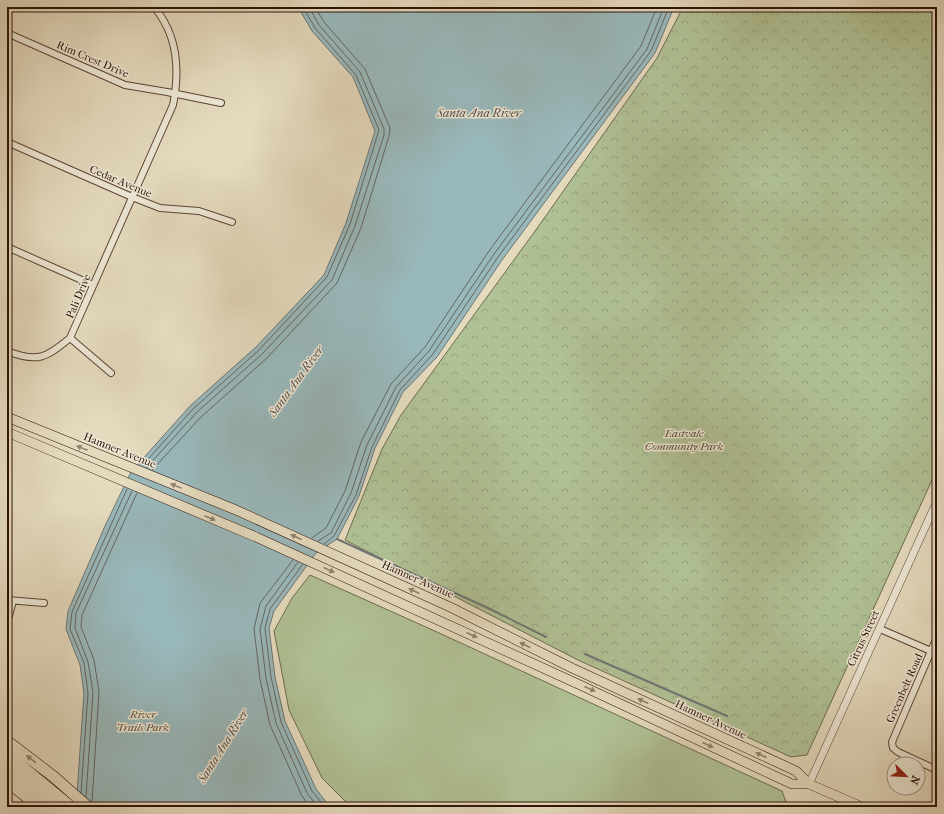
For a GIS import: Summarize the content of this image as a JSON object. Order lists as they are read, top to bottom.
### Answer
{
  "streets": {
    "main road": ["Hamner Avenue"],
    "street": [
      "Rim Crest Drive",
      "Cedar Avenue",
      "Pali Drive",
      "Citrus Street",
      "Greenbelt Road"
    ]
  },
  "crossings": [
    ["Rim Crest Drive", "Pali Drive"],
    ["Cedar Avenue", "Pali Drive"],
    ["Hamner Avenue", "Citrus Street"]
  ],
  "water": ["Santa Ana River"],
  "parks": ["Eastvale Community Park", "River Trails Park"],
  "north": "bottom right"
}
